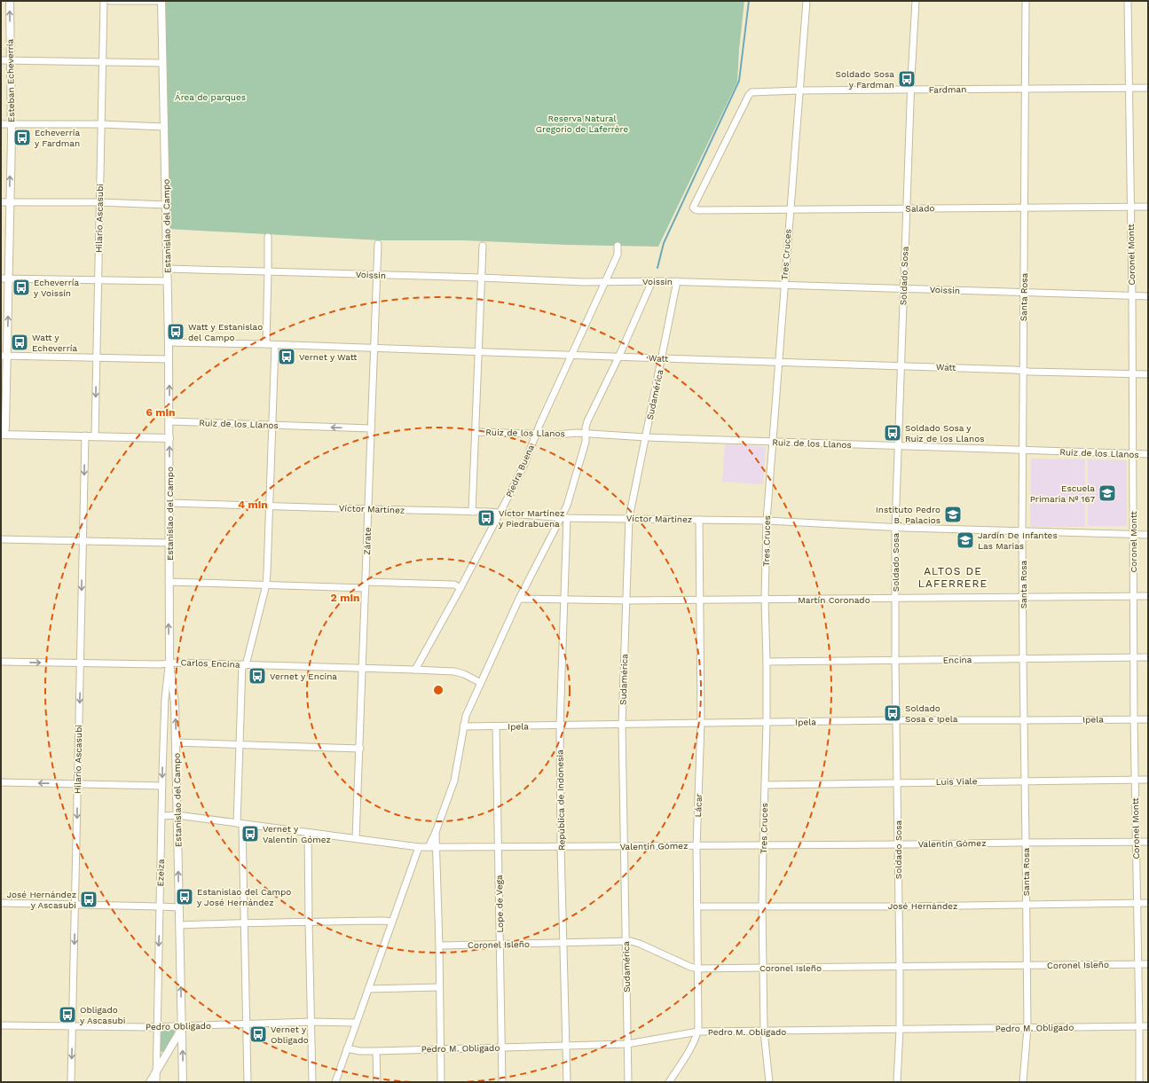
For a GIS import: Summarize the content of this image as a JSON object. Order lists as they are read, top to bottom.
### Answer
{
  "streets": {
    "street": [
      "Esteban Echeverría",
      "Fardman",
      "Salado",
      "Hilario Ascasubi",
      "Estanislao del Campo",
      "Tres Cruces",
      "Coronel Montt",
      "Voissin",
      "Soldado Sosa",
      "Santa Rosa",
      "Watt",
      "Sudamérica",
      "Ruiz de los Llanos",
      "Piedra Buena",
      "Víctor Martínez",
      "Zárate",
      "Martín Coronado",
      "Encina",
      "Carlos Encina",
      "Ipela",
      "Luis Viale",
      "República de Indonesia",
      "Lácar",
      "Valentín Gómez",
      "Ezeiza",
      "Lope de Vega",
      "José Hernández",
      "Coronel Isleño",
      "Pedro Obligado",
      "Pedro M. Obligado"
    ]
  },
  "crossings": [
    ["Fardman", "Salado"],
    ["Fardman", "Tres Cruces"],
    ["Fardman", "Coronel Montt"],
    ["Fardman", "Soldado Sosa"],
    ["Fardman", "Santa Rosa"],
    ["Salado", "Tres Cruces"],
    ["Salado", "Coronel Montt"],
    ["Salado", "Soldado Sosa"],
    ["Salado", "Santa Rosa"],
    ["Hilario Ascasubi", "Carlos Encina"],
    ["Hilario Ascasubi", "Pedro Obligado"],
    ["Estanislao del Campo", "Voissin"],
    ["Estanislao del Campo", "Watt"],
    ["Estanislao del Campo", "Ruiz de los Llanos"],
    ["Estanislao del Campo", "Víctor Martínez"],
    ["Estanislao del Campo", "Carlos Encina"],
    ["Estanislao del Campo", "Valentín Gómez"],
    ["Estanislao del Campo", "Ezeiza"],
    ["Estanislao del Campo", "Pedro Obligado"],
    ["Tres Cruces", "Voissin"],
    ["Tres Cruces", "Watt"],
    ["Tres Cruces", "Ruiz de los Llanos"],
    ["Tres Cruces", "Víctor Martínez"],
    ["Tres Cruces", "Martín Coronado"],
    ["Tres Cruces", "Encina"],
    ["Tres Cruces", "Ipela"],
    ["Tres Cruces", "Luis Viale"],
    ["Tres Cruces", "Valentín Gómez"],
    ["Tres Cruces", "José Hernández"],
    ["Tres Cruces", "Coronel Isleño"],
    ["Tres Cruces", "Pedro M. Obligado"],
    ["Coronel Montt", "Voissin"],
    ["Coronel Montt", "Watt"],
    ["Coronel Montt", "Ruiz de los Llanos"],
    ["Coronel Montt", "Víctor Martínez"],
    ["Coronel Montt", "Martín Coronado"],
    ["Coronel Montt", "Encina"],
    ["Coronel Montt", "Ipela"],
    ["Coronel Montt", "Luis Viale"],
    ["Coronel Montt", "Valentín Gómez"],
    ["Coronel Montt", "José Hernández"],
    ["Coronel Montt", "Coronel Isleño"],
    ["Coronel Montt", "Pedro M. Obligado"],
    ["Voissin", "Soldado Sosa"],
    ["Voissin", "Santa Rosa"],
    ["Voissin", "Sudamérica"],
    ["Voissin", "Piedra Buena"],
    ["Voissin", "Zárate"],
    ["Soldado Sosa", "Watt"],
    ["Soldado Sosa", "Ruiz de los Llanos"],
    ["Soldado Sosa", "Víctor Martínez"],
    ["Soldado Sosa", "Martín Coronado"],
    ["Soldado Sosa", "Encina"],
    ["Soldado Sosa", "Ipela"],
    ["Soldado Sosa", "Luis Viale"],
    ["Soldado Sosa", "Valentín Gómez"],
    ["Soldado Sosa", "José Hernández"],
    ["Soldado Sosa", "Coronel Isleño"],
    ["Soldado Sosa", "Pedro M. Obligado"],
    ["Santa Rosa", "Watt"],
    ["Santa Rosa", "Ruiz de los Llanos"],
    ["Santa Rosa", "Víctor Martínez"],
    ["Santa Rosa", "Martín Coronado"],
    ["Santa Rosa", "Encina"],
    ["Santa Rosa", "Ipela"],
    ["Santa Rosa", "Luis Viale"],
    ["Santa Rosa", "Valentín Gómez"],
    ["Santa Rosa", "José Hernández"],
    ["Santa Rosa", "Coronel Isleño"],
    ["Santa Rosa", "Pedro M. Obligado"],
    ["Watt", "Sudamérica"],
    ["Watt", "Piedra Buena"],
    ["Watt", "Zárate"],
    ["Sudamérica", "Ruiz de los Llanos"],
    ["Sudamérica", "Víctor Martínez"],
    ["Sudamérica", "Martín Coronado"],
    ["Sudamérica", "Ipela"],
    ["Sudamérica", "Valentín Gómez"],
    ["Sudamérica", "Coronel Isleño"],
    ["Sudamérica", "Pedro M. Obligado"],
    ["Ruiz de los Llanos", "Piedra Buena"],
    ["Ruiz de los Llanos", "Zárate"],
    ["Piedra Buena", "Víctor Martínez"],
    ["Piedra Buena", "Carlos Encina"],
    ["Víctor Martínez", "Zárate"],
    ["Víctor Martínez", "República de Indonesia"],
    ["Víctor Martínez", "Lácar"],
    ["Zárate", "Carlos Encina"],
    ["Zárate", "Valentín Gómez"],
    ["Martín Coronado", "República de Indonesia"],
    ["Martín Coronado", "Lácar"],
    ["Carlos Encina", "Ezeiza"],
    ["Ipela", "República de Indonesia"],
    ["Ipela", "Lácar"],
    ["Ipela", "Lope de Vega"],
    ["República de Indonesia", "Valentín Gómez"],
    ["República de Indonesia", "Coronel Isleño"],
    ["República de Indonesia", "Pedro M. Obligado"],
    ["Lácar", "Valentín Gómez"],
    ["Lácar", "José Hernández"],
    ["Lácar", "Coronel Isleño"],
    ["Lácar", "Pedro M. Obligado"],
    ["Valentín Gómez", "Ezeiza"],
    ["Valentín Gómez", "Lope de Vega"],
    ["Ezeiza", "Pedro Obligado"],
    ["Lope de Vega", "Coronel Isleño"],
    ["Lope de Vega", "Pedro M. Obligado"]
  ],
  "one_way": [
    "Esteban Echeverría",
    "Hilario Ascasubi",
    "Estanislao del Campo",
    "Ezeiza"
  ],
  "districts": ["ALTOS DE LAFERRERE"],
  "parks": ["Área de parques", "Reserva Natural Gregorio de Laferrère"],
  "places": {
    "bus stop": [
      "Soldado Sosa y Fardman",
      "Echeverría y Fardman",
      "Echeverría y Voissín",
      "Watt y Estanislao del Campo",
      "Watt y Echeverría",
      "Vernet y Watt",
      "Soldado Sosa y Ruiz de los Llanos",
      "Víctor Martínez y Piedrabuena",
      "Vernet y Encina",
      "Soldado Sosa e Ipela",
      "Vernet y Valentín Gómez",
      "Estanislao del Campo y José Hernández",
      "José Hernández y Ascasubi",
      "Obligado y Ascasubi",
      "Vernet y Obligado"
    ],
    "school or university": ["Escuela Primaria Nº 167", "Instituto Pedro B. Palacios", "Jardín De Infantes Las Marias"]
  },
  "rings": ["6 min", "4 min", "2 min"]
}
